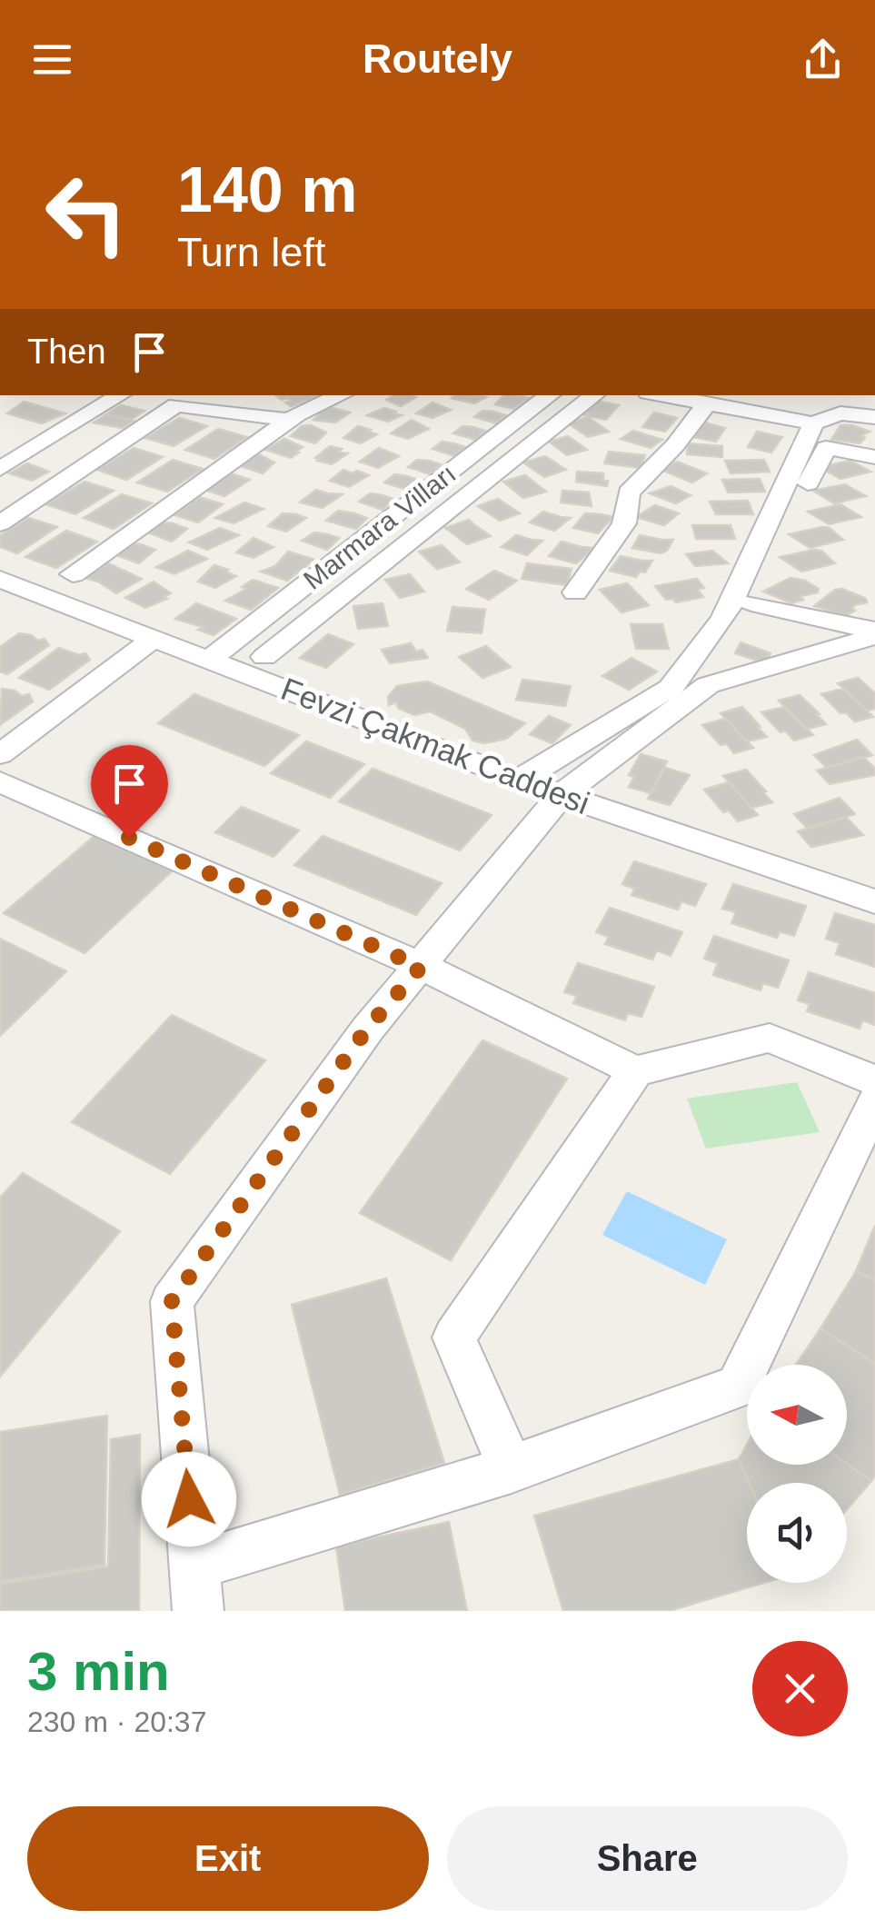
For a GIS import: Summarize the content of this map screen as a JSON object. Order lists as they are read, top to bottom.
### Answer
{
  "streets": {
    "street": ["Marmara Vilları", "Fevzi Çakmak Caddesi"]
  },
  "crossings": [
    ["Marmara Vilları", "Fevzi Çakmak Caddesi"]
  ],
  "north": "left",
  "page": {
    "header": "Routely",
    "turn": ["140 m", "Turn left"],
    "then": "Then",
    "heading": ["3 min", "230 m · 20:37"],
    "buttons": ["Exit", "Share"]
  }
}
